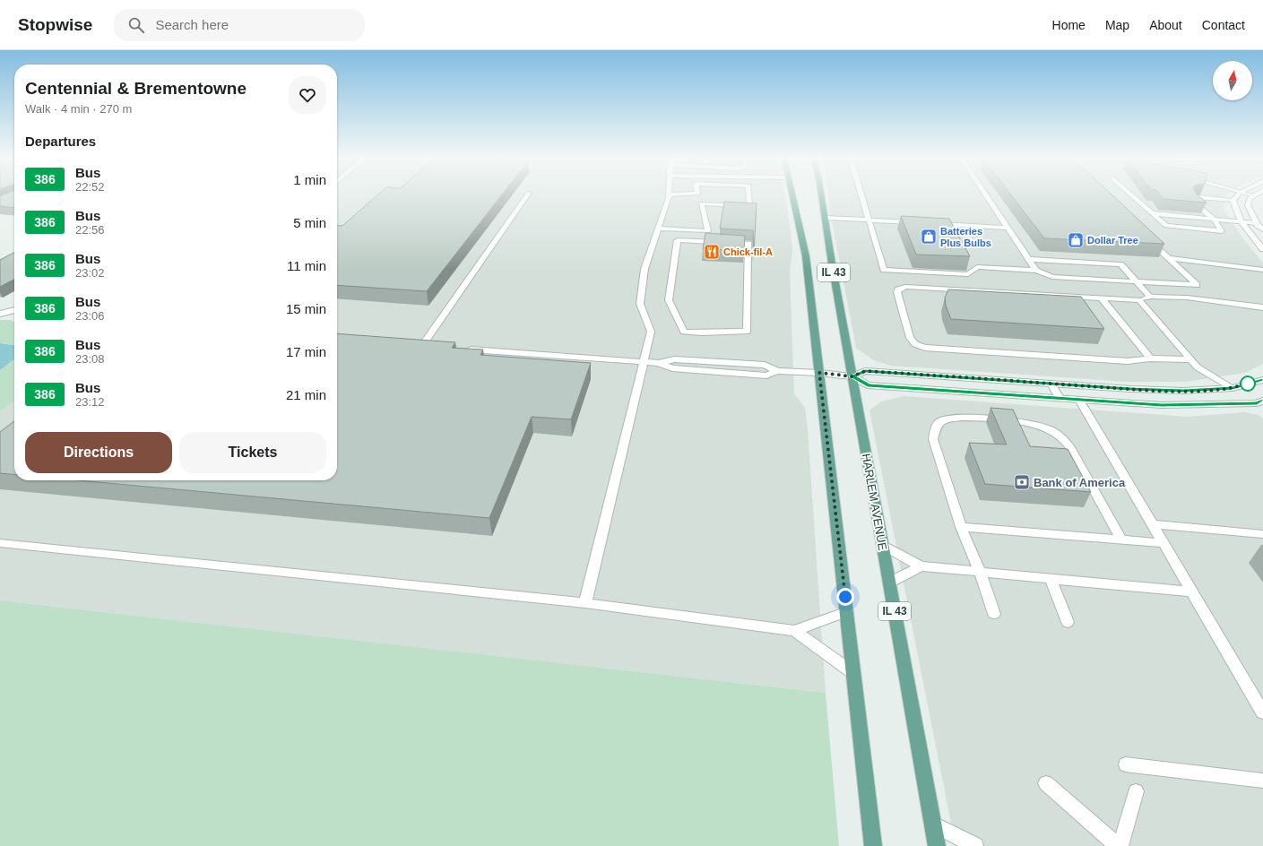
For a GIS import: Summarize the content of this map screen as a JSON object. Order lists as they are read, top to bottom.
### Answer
{
  "streets": {
    "main road": ["IL 43", "HARLEM AVENUE"]
  },
  "places": {
    "shop": ["Batteries Plus Bulbs", "Dollar Tree"],
    "restaurant": ["Chick-fil-A"],
    "bank": ["Bank of America"]
  },
  "lines": ["bus line 386"],
  "north": "top",
  "page": {
    "header": "Stopwise",
    "search": "Search here",
    "nav": [
      "Home",
      "Map",
      "About",
      "Contact"
    ],
    "heading": [
      ["Centennial & Brementowne", "Walk · 4 min · 270 m"],
      "Departures"
    ],
    "list": [
      {
        "mark": "386",
        "name": "Bus",
        "note": "22:52",
        "value": "1 min"
      },
      {
        "mark": "386",
        "name": "Bus",
        "note": "22:56",
        "value": "5 min"
      },
      {
        "mark": "386",
        "name": "Bus",
        "note": "23:02",
        "value": "11 min"
      },
      {
        "mark": "386",
        "name": "Bus",
        "note": "23:06",
        "value": "15 min"
      },
      {
        "mark": "386",
        "name": "Bus",
        "note": "23:08",
        "value": "17 min"
      },
      {
        "mark": "386",
        "name": "Bus",
        "note": "23:12",
        "value": "21 min"
      }
    ],
    "buttons": ["Directions", "Tickets"]
  }
}
